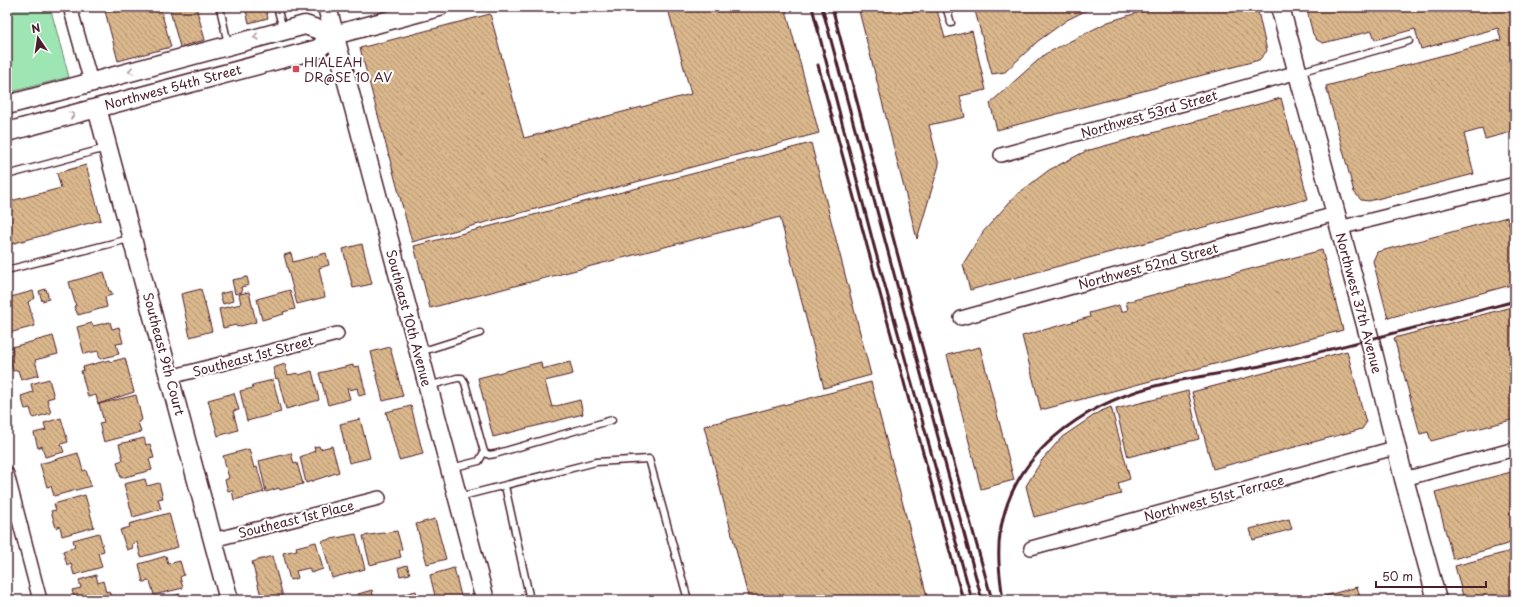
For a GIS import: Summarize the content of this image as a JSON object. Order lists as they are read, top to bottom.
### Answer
{
  "streets": {
    "street": [
      "Northwest 54th Street",
      "Northwest 53rd Street",
      "Northwest 52nd Street",
      "Northwest 37th Avenue",
      "Southeast 10th Avenue",
      "Southeast 9th Court",
      "Southeast 1st Street",
      "Northwest 51st Terrace",
      "Southeast 1st Place"
    ]
  },
  "crossings": [
    ["Northwest 54th Street", "Southeast 10th Avenue"],
    ["Northwest 54th Street", "Southeast 9th Court"],
    ["Northwest 53rd Street", "Northwest 37th Avenue"],
    ["Northwest 52nd Street", "Northwest 37th Avenue"],
    ["Northwest 37th Avenue", "Northwest 51st Terrace"],
    ["Southeast 9th Court", "Southeast 1st Street"],
    ["Southeast 9th Court", "Southeast 1st Place"]
  ],
  "places": {
    "transit": ["HIALEAH DR@SE 10 AV"]
  },
  "scale_bar": "50 m",
  "north": "top"
}
